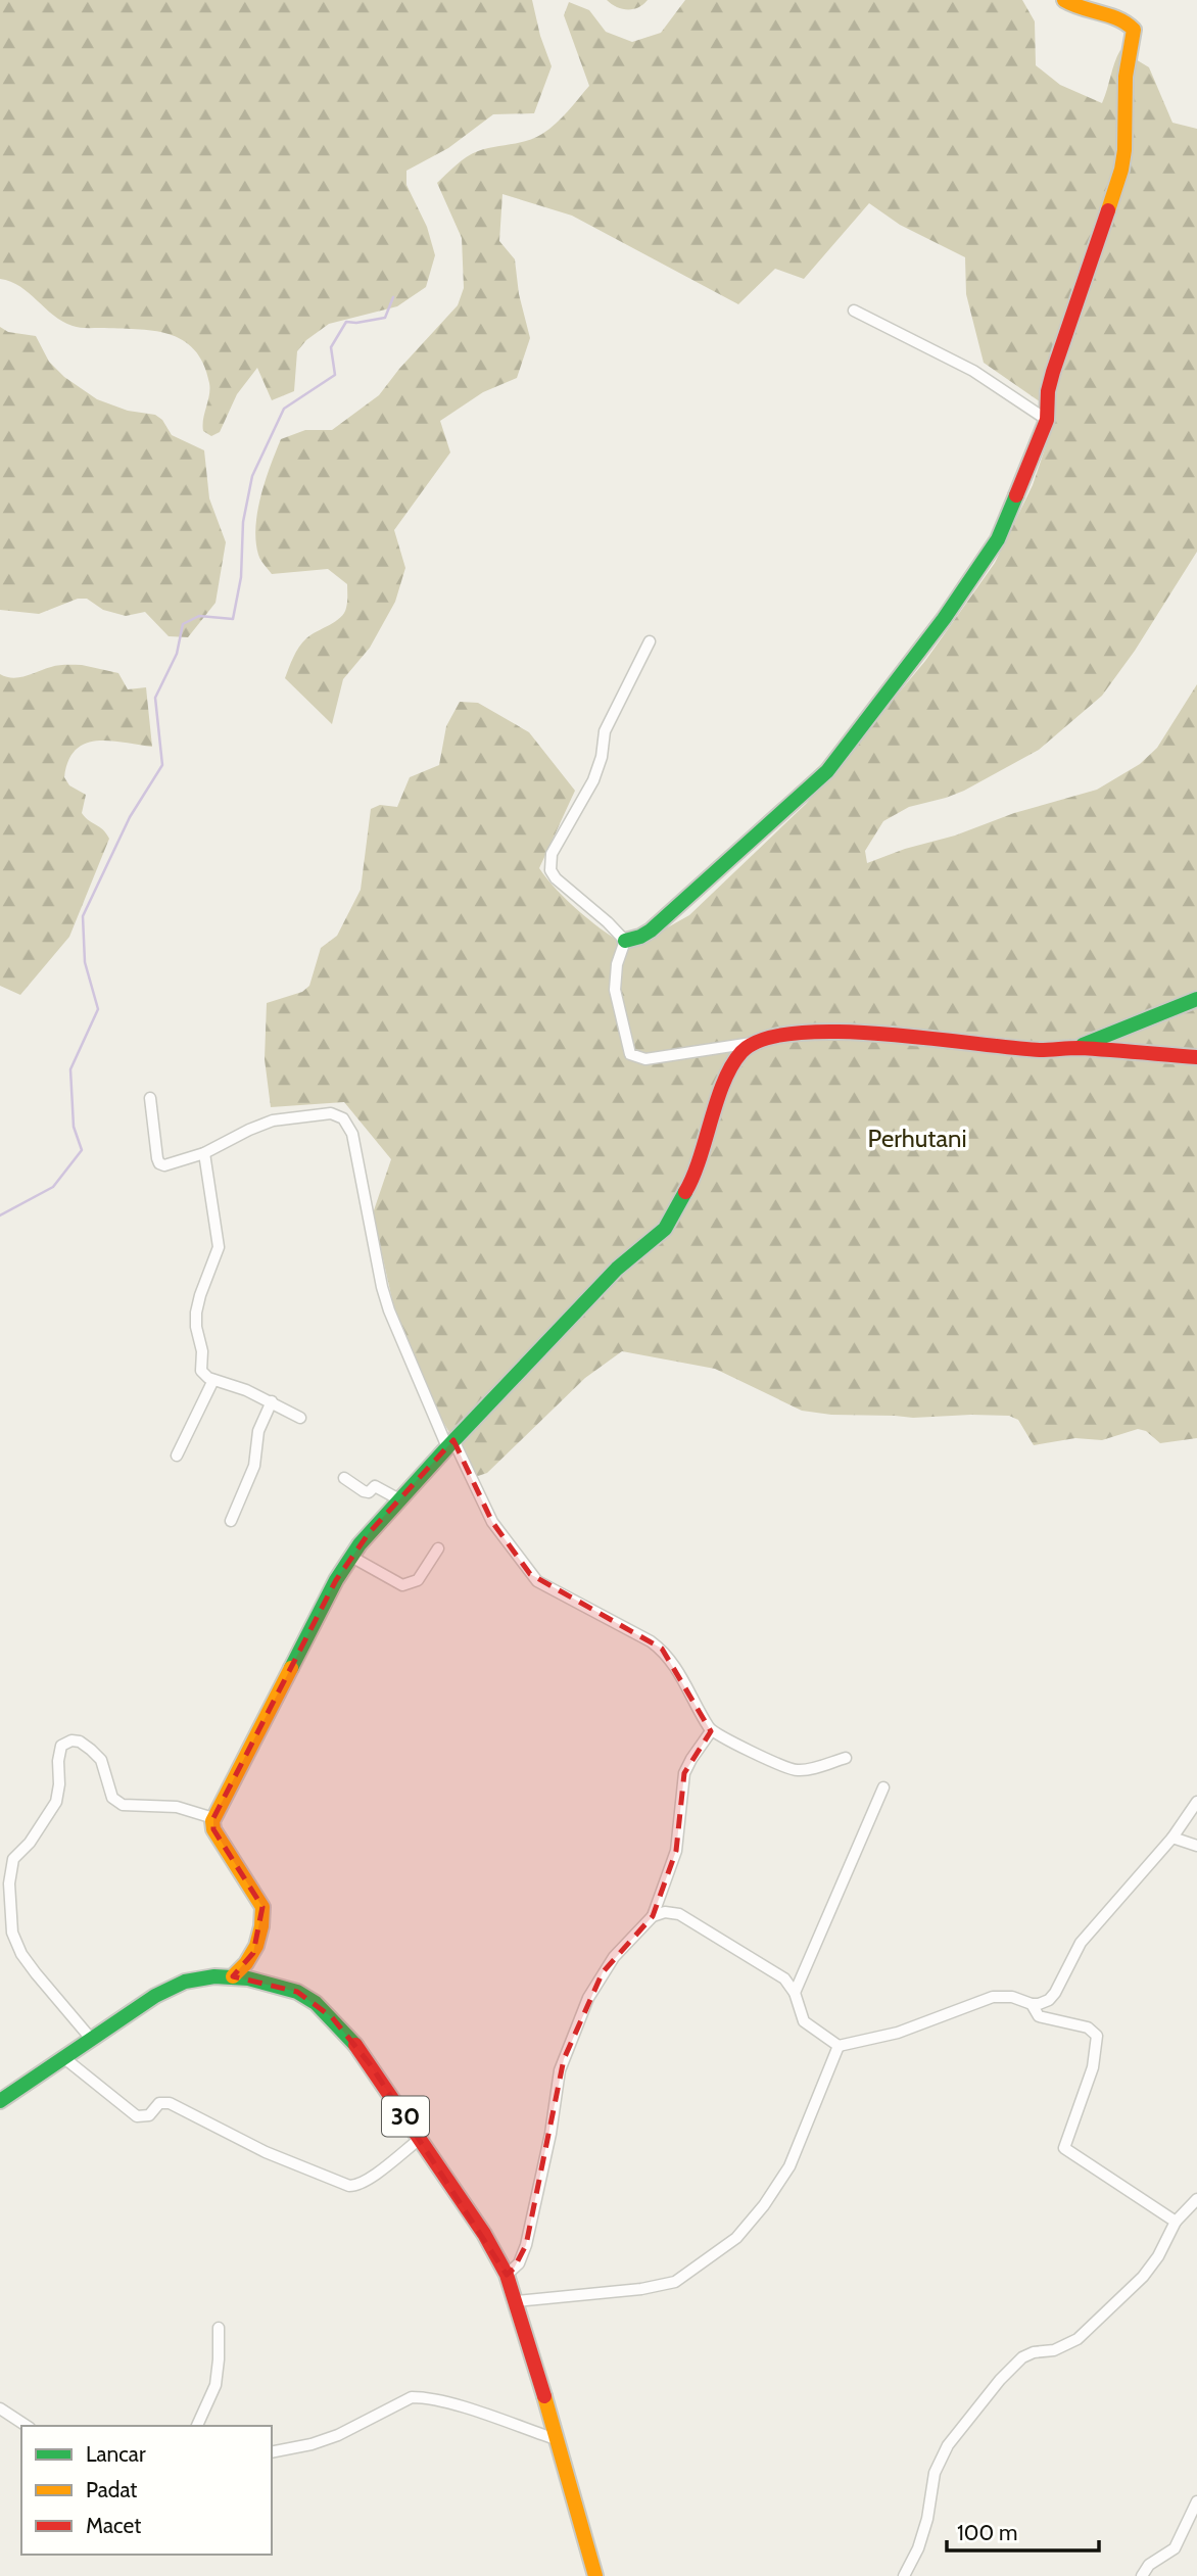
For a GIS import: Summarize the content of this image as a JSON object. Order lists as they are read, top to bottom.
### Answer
{
  "streets": {
    "main road": ["30"]
  },
  "parks": ["Perhutani"],
  "legend": ["Lancar", "Padat", "Macet"],
  "scale_bar": "100 m"
}
